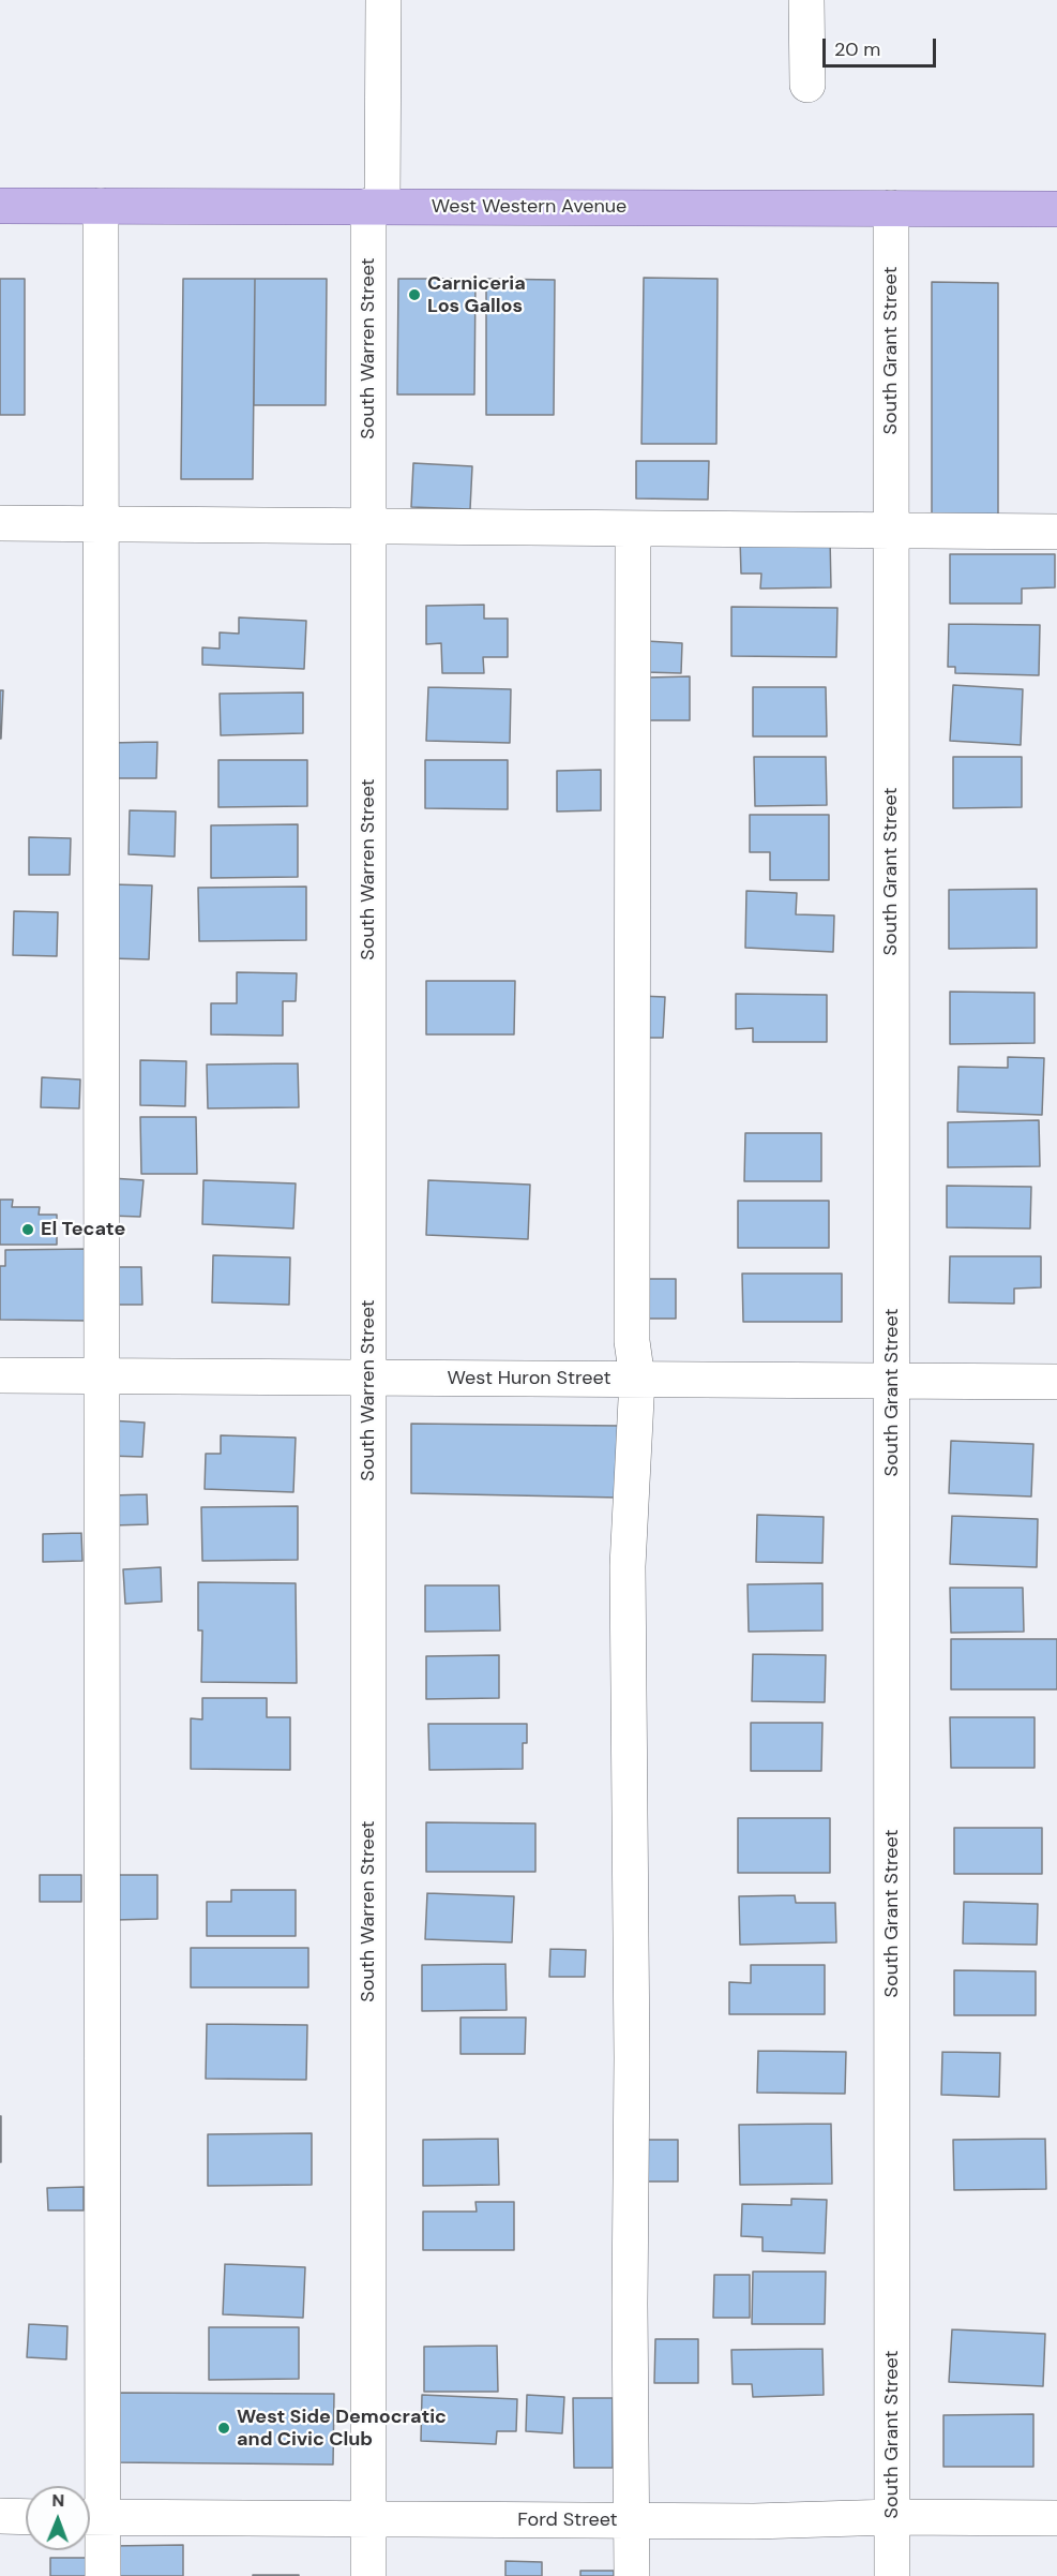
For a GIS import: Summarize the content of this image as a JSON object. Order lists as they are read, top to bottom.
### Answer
{
  "streets": {
    "main road": ["West Western Avenue"],
    "street": [
      "South Warren Street",
      "South Grant Street",
      "West Huron Street",
      "Ford Street"
    ]
  },
  "crossings": [
    ["West Western Avenue", "South Warren Street"],
    ["West Western Avenue", "South Grant Street"],
    ["South Warren Street", "West Huron Street"],
    ["South Warren Street", "Ford Street"],
    ["South Grant Street", "West Huron Street"],
    ["South Grant Street", "Ford Street"]
  ],
  "places": ["Carniceria Los Gallos", "El Tecate", "West Side Democratic and Civic Club"],
  "scale_bar": "20 m",
  "north": "top"
}
